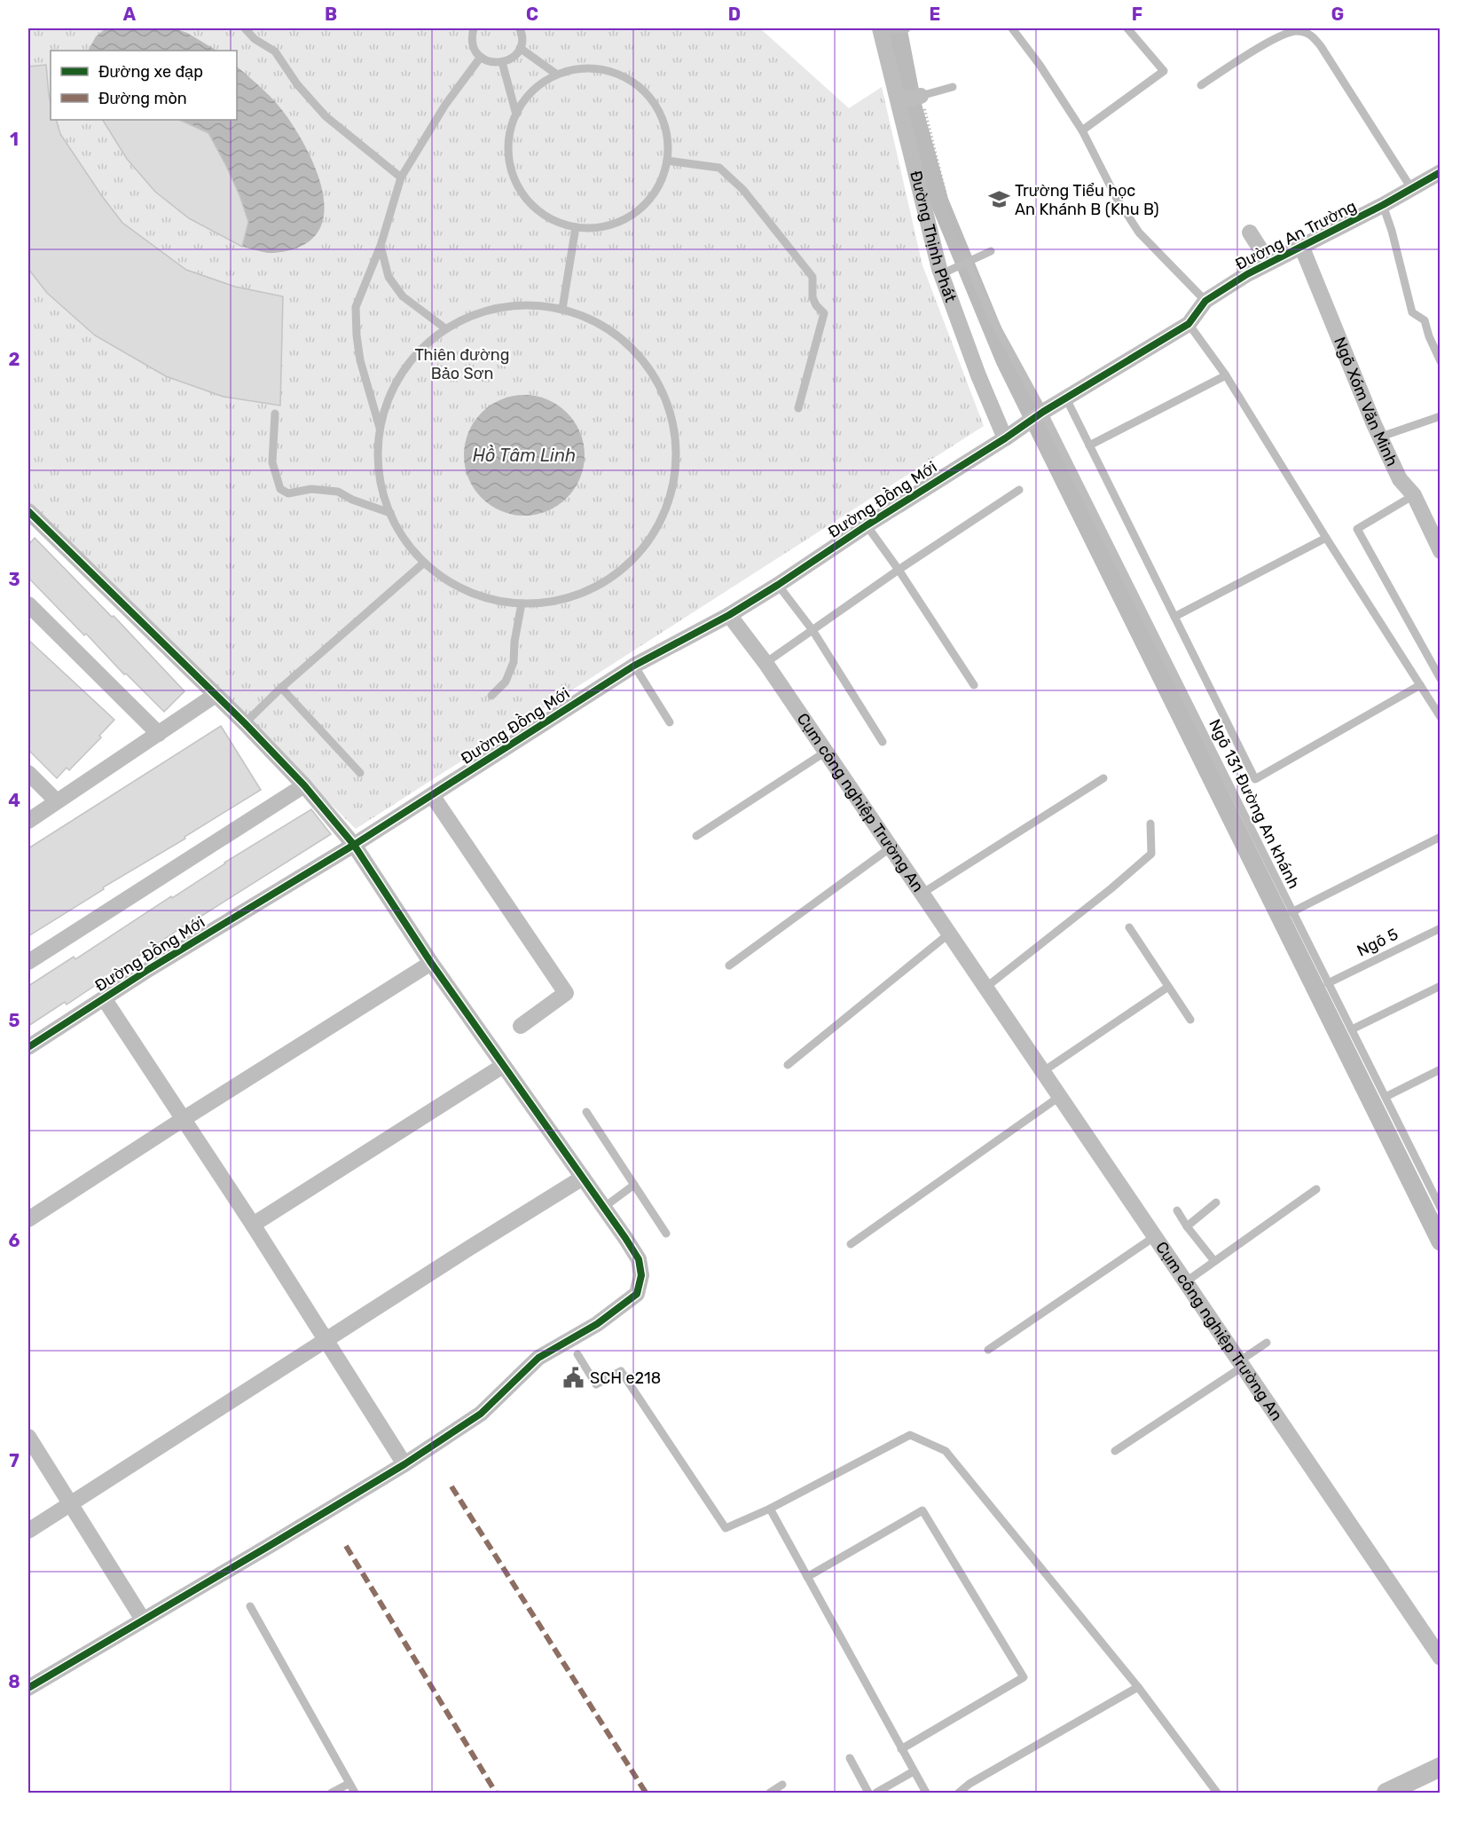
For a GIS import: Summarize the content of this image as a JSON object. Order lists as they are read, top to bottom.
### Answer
{
  "streets": {
    "street": [
      "Đường An Trường",
      "Đường Thịnh Phát",
      "Ngõ Xóm Văn Minh",
      "Đường Đồng Mới",
      "Cụm công nghiệp Trường An"
    ],
    "lane": ["Ngõ 131 Đường An khánh", "Ngõ 5"]
  },
  "crossings": [
    ["Đường An Trường", "Ngõ Xóm Văn Minh"],
    ["Đường An Trường", "Đường Đồng Mới"],
    ["Đường An Trường", "Ngõ 131 Đường An khánh"],
    ["Đường Thịnh Phát", "Đường Đồng Mới"],
    ["Đường Đồng Mới", "Cụm công nghiệp Trường An"],
    ["Ngõ 131 Đường An khánh", "Ngõ 5"]
  ],
  "water": ["Hồ Tâm Linh"],
  "parks": ["Thiên đường Bảo Sơn"],
  "places": {
    "school or university": ["Trường Tiểu học An Khánh B (Khu B)"],
    "public building": ["SCH e218"]
  },
  "legend": ["Đường xe đạp", "Đường mòn"],
  "grid": {
    "columns": [
      "A",
      "B",
      "C",
      "D",
      "E",
      "F",
      "G"
    ],
    "rows": [
      "1",
      "2",
      "3",
      "4",
      "5",
      "6",
      "7",
      "8"
    ]
  }
}
